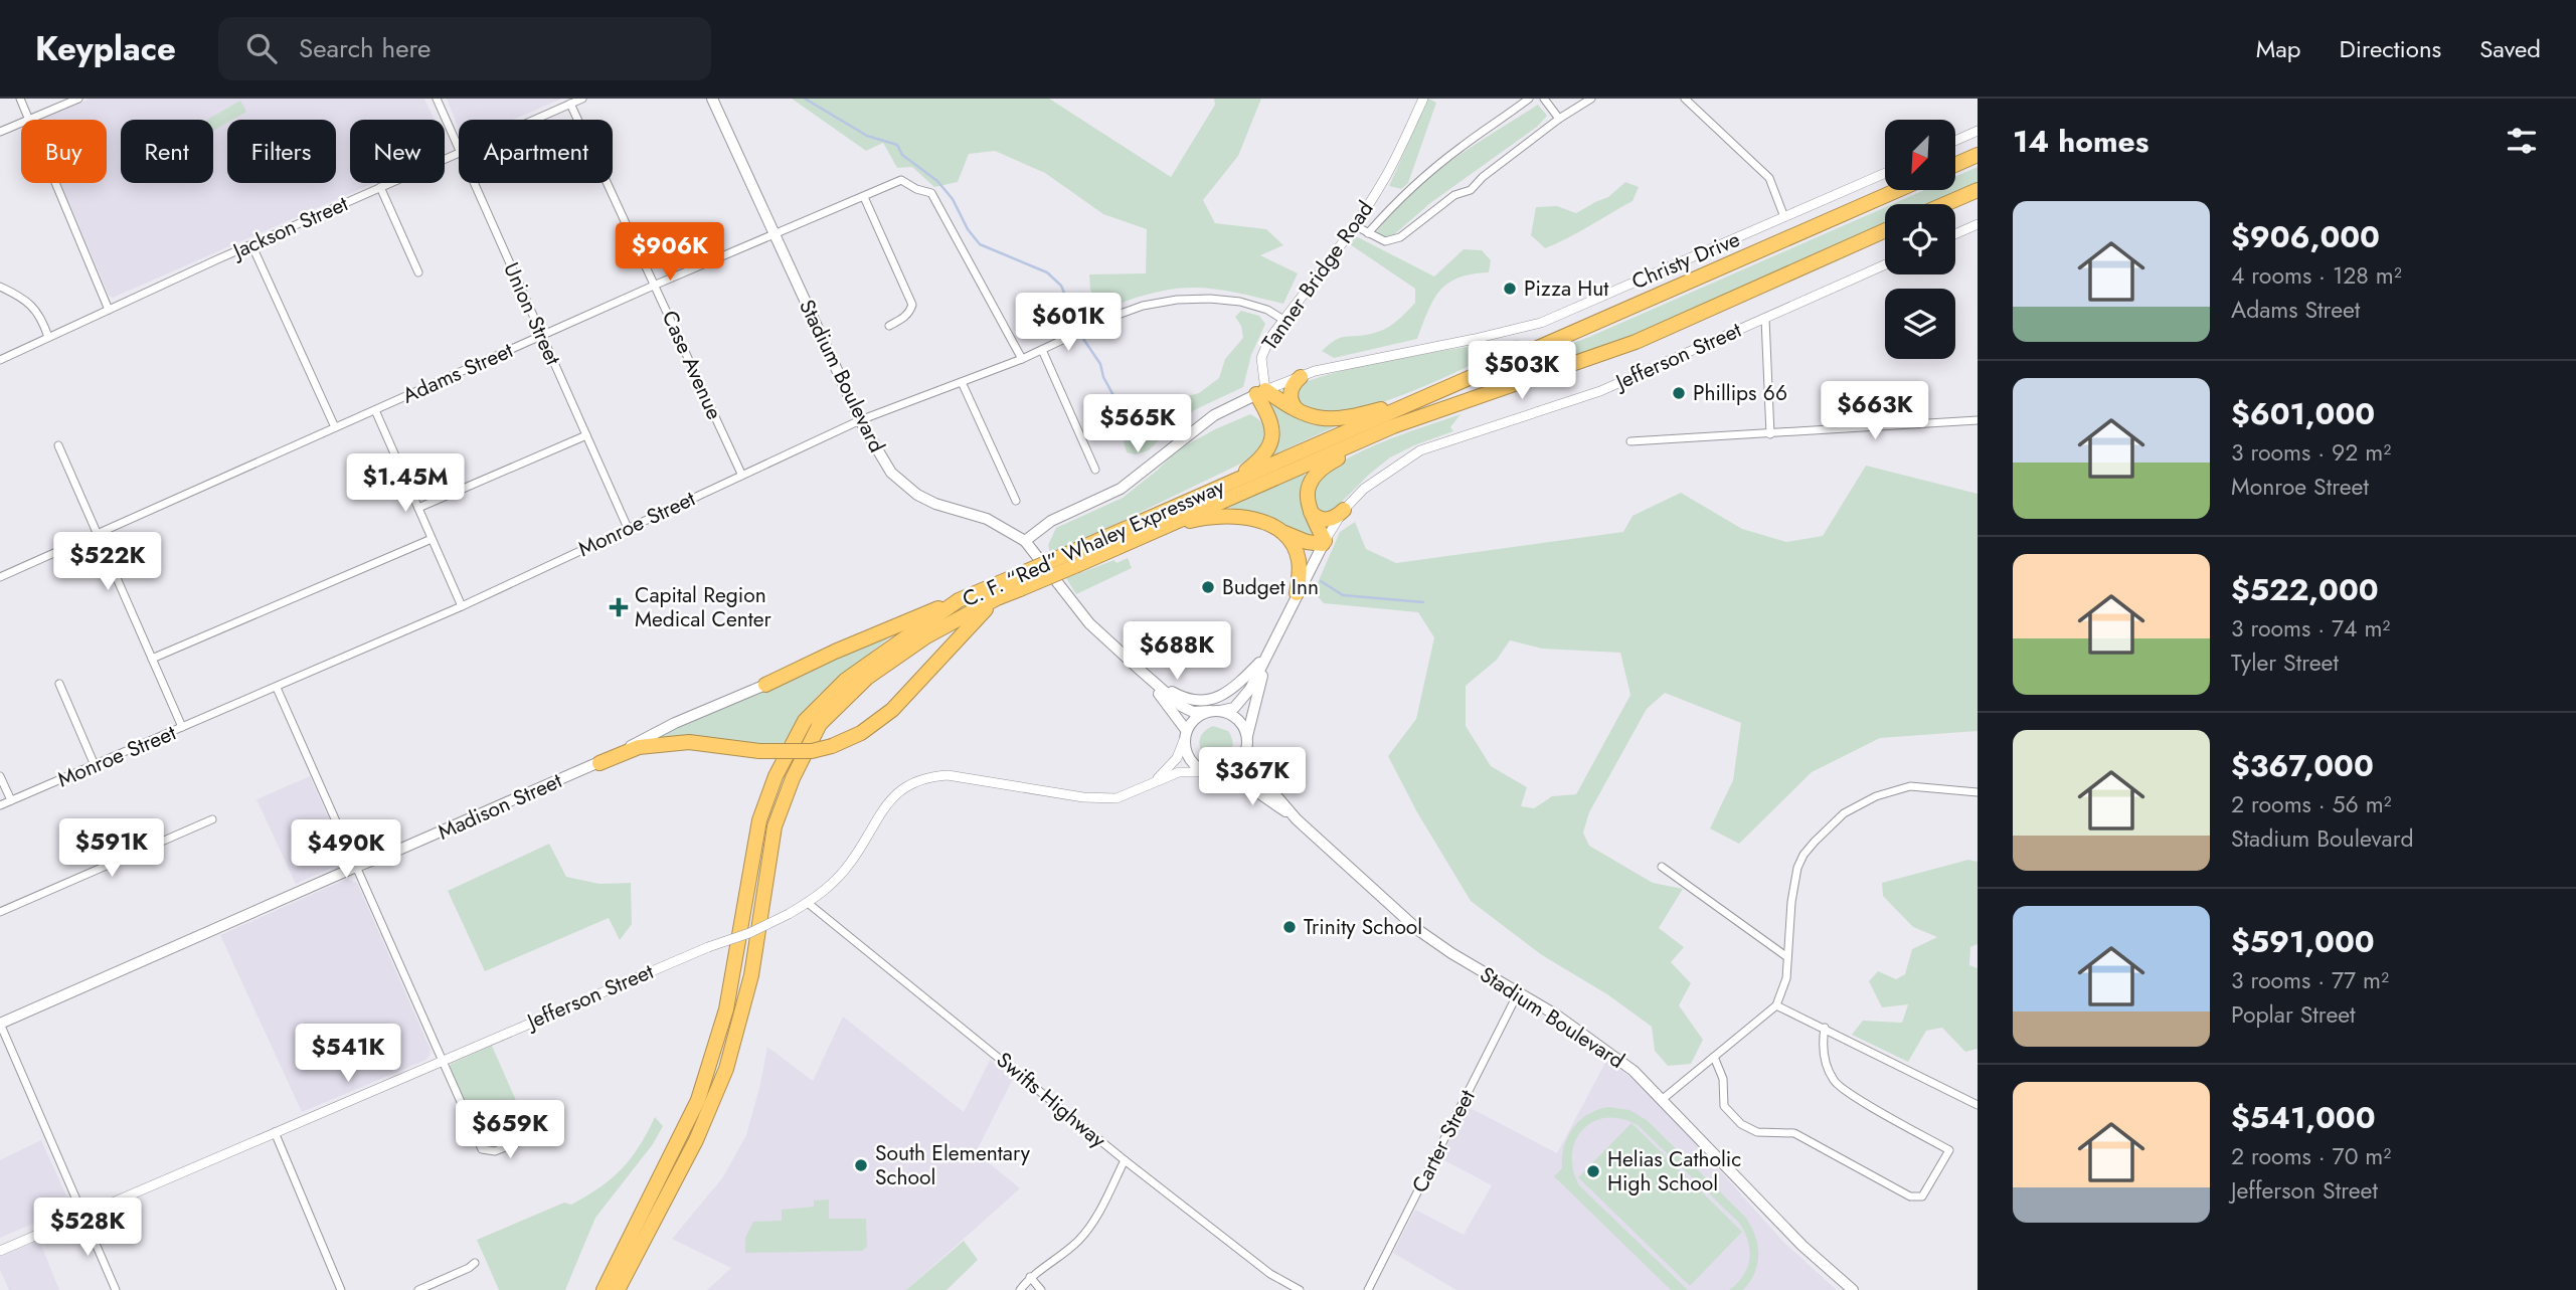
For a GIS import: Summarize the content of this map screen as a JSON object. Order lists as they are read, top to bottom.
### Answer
{
  "streets": {
    "highway": ["C. F. “Red” Whaley Expressway"],
    "main road": ["Jefferson Street", "Stadium Boulevard", "Madison Street"],
    "street": [
      "Jackson Street",
      "Christy Drive",
      "Tanner Bridge Road",
      "Union Street",
      "Case Avenue",
      "Adams Street",
      "Monroe Street",
      "Swifts Highway",
      "Carter Street"
    ]
  },
  "crossings": [
    ["Jackson Street", "Case Avenue"],
    ["Christy Drive", "Tanner Bridge Road"],
    ["Tanner Bridge Road", "Monroe Street"],
    ["Union Street", "Adams Street"],
    ["Union Street", "Monroe Street"],
    ["Jefferson Street", "Swifts Highway"],
    ["Case Avenue", "Adams Street"],
    ["Case Avenue", "Monroe Street"],
    ["Adams Street", "Stadium Boulevard"],
    ["Adams Street", "Monroe Street"],
    ["Stadium Boulevard", "Monroe Street"],
    ["Stadium Boulevard", "Carter Street"]
  ],
  "places": {
    "other": [
      "Pizza Hut",
      "Phillips 66",
      "Budget Inn",
      "Trinity School",
      "South Elementary School",
      "Helias Catholic High School"
    ],
    "health": ["Capital Region Medical Center"]
  },
  "north": "bottom left",
  "page": {
    "header": "Keyplace",
    "search": "Search here",
    "nav": ["Map", "Directions", "Saved"],
    "heading": "14 homes",
    "chip": [
      "Buy",
      "Rent",
      "Filters",
      "New",
      "Apartment"
    ],
    "list": [
      {
        "name": "$906,000",
        "note": "4 rooms · 128 m² · Adams Street"
      },
      {
        "name": "$601,000",
        "note": "3 rooms · 92 m² · Monroe Street"
      },
      {
        "name": "$522,000",
        "note": "3 rooms · 74 m² · Tyler Street"
      },
      {
        "name": "$367,000",
        "note": "2 rooms · 56 m² · Stadium Boulevard"
      },
      {
        "name": "$591,000",
        "note": "3 rooms · 77 m² · Poplar Street"
      },
      {
        "name": "$541,000",
        "note": "2 rooms · 70 m² · Jefferson Street"
      }
    ],
    "price": [
      "$906K",
      "$601K",
      "$503K",
      "$663K",
      "$565K",
      "$1.45M",
      "$522K",
      "$688K",
      "$367K",
      "$591K",
      "$490K",
      "$541K",
      "$659K",
      "$528K"
    ]
  }
}
